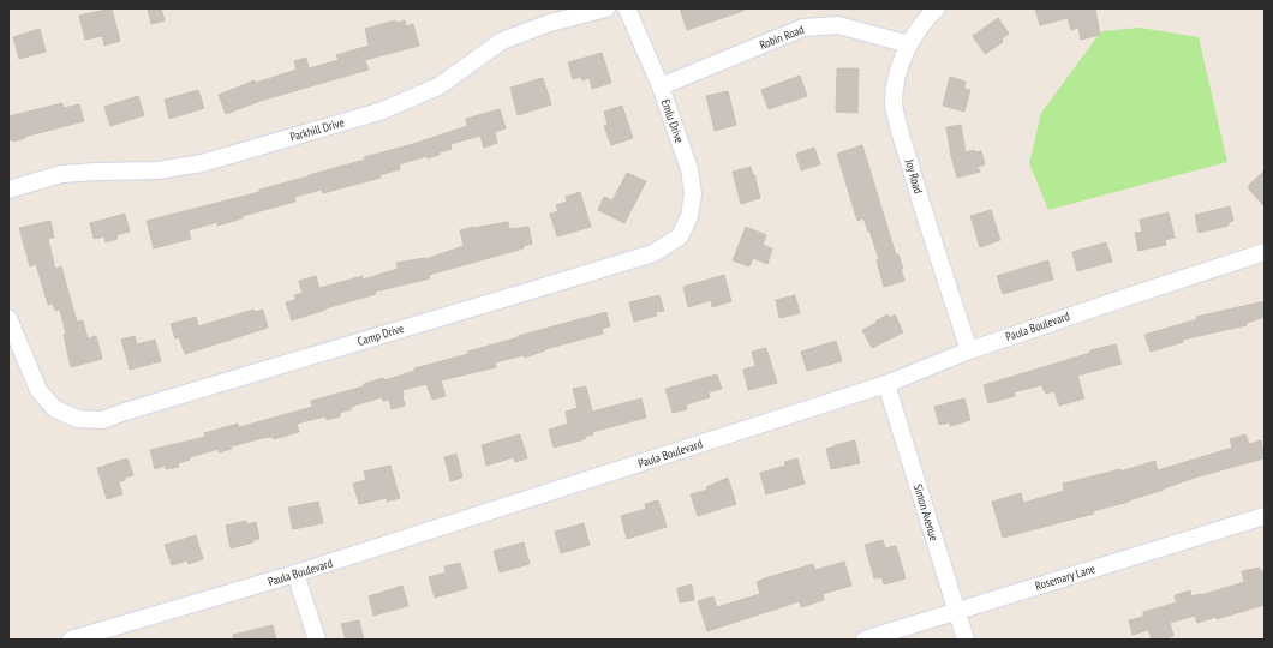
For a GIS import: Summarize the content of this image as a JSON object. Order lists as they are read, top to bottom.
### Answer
{
  "streets": {
    "street": [
      "Robin Road",
      "Emlu Drive",
      "Parkhill Drive",
      "Joy Road",
      "Paula Boulevard",
      "Camp Drive",
      "Simon Avenue",
      "Rosemary Lane"
    ]
  },
  "crossings": [
    ["Robin Road", "Emlu Drive"],
    ["Robin Road", "Joy Road"],
    ["Emlu Drive", "Camp Drive"],
    ["Joy Road", "Paula Boulevard"],
    ["Paula Boulevard", "Simon Avenue"],
    ["Simon Avenue", "Rosemary Lane"]
  ]
}
